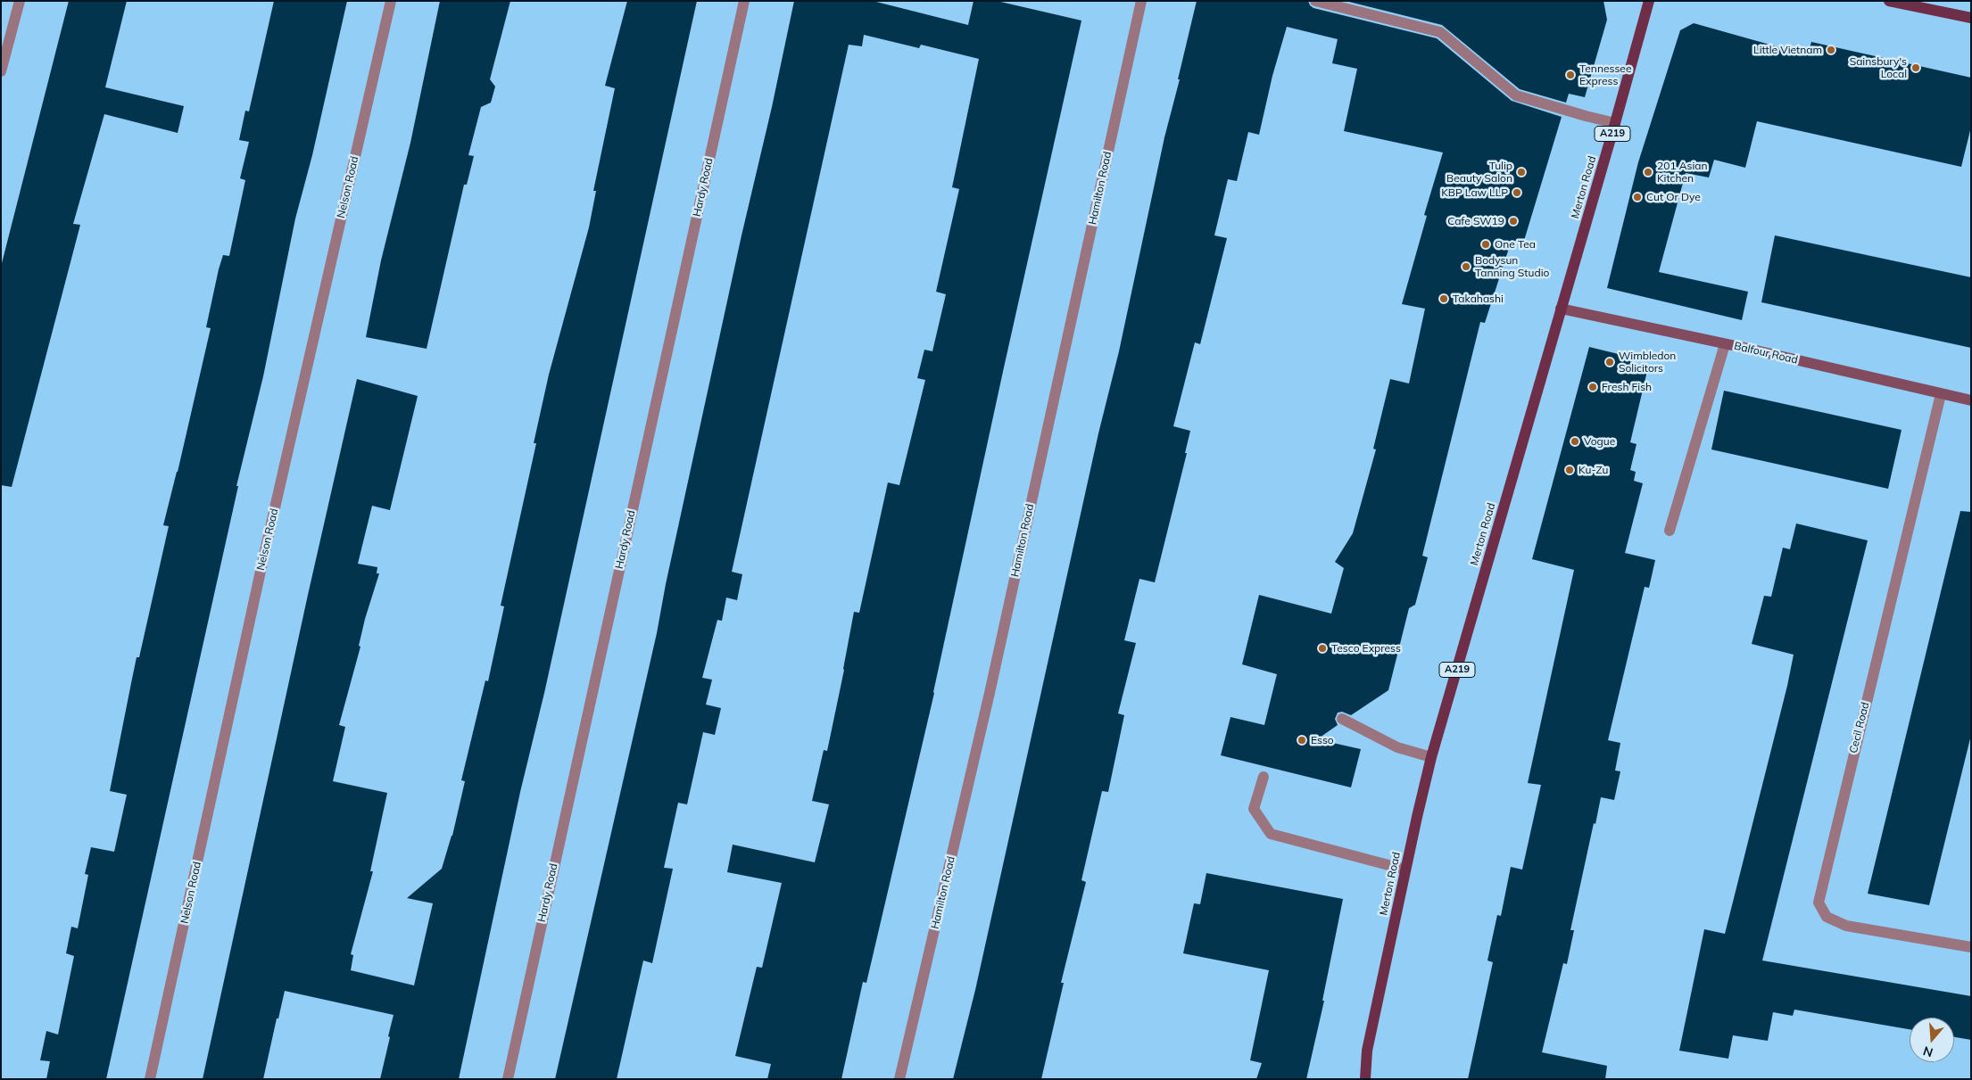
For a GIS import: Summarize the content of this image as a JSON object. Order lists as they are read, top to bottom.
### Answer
{
  "streets": {
    "main road": ["A219", "Merton Road"],
    "street": [
      "Nelson Road",
      "Hardy Road",
      "Hamilton Road",
      "Balfour Road",
      "Cecil Road"
    ]
  },
  "crossings": [
    ["Merton Road", "Balfour Road"],
    ["Balfour Road", "Cecil Road"]
  ],
  "places": [
    "Little Vietnam",
    "Sainsbury's Local",
    "Tennessee Express",
    "Tulip Beauty Salon",
    "201 Asian Kitchen",
    "KBP Law LLP",
    "Cut Or Dye",
    "Cafe SW19",
    "One Tea",
    "Bodysun Tanning Studio",
    "Takahashi",
    "Wimbledon Solicitors",
    "Fresh Fish",
    "Vogue",
    "Ku-Zu",
    "Tesco Express",
    "Esso"
  ],
  "north": "bottom"
}
